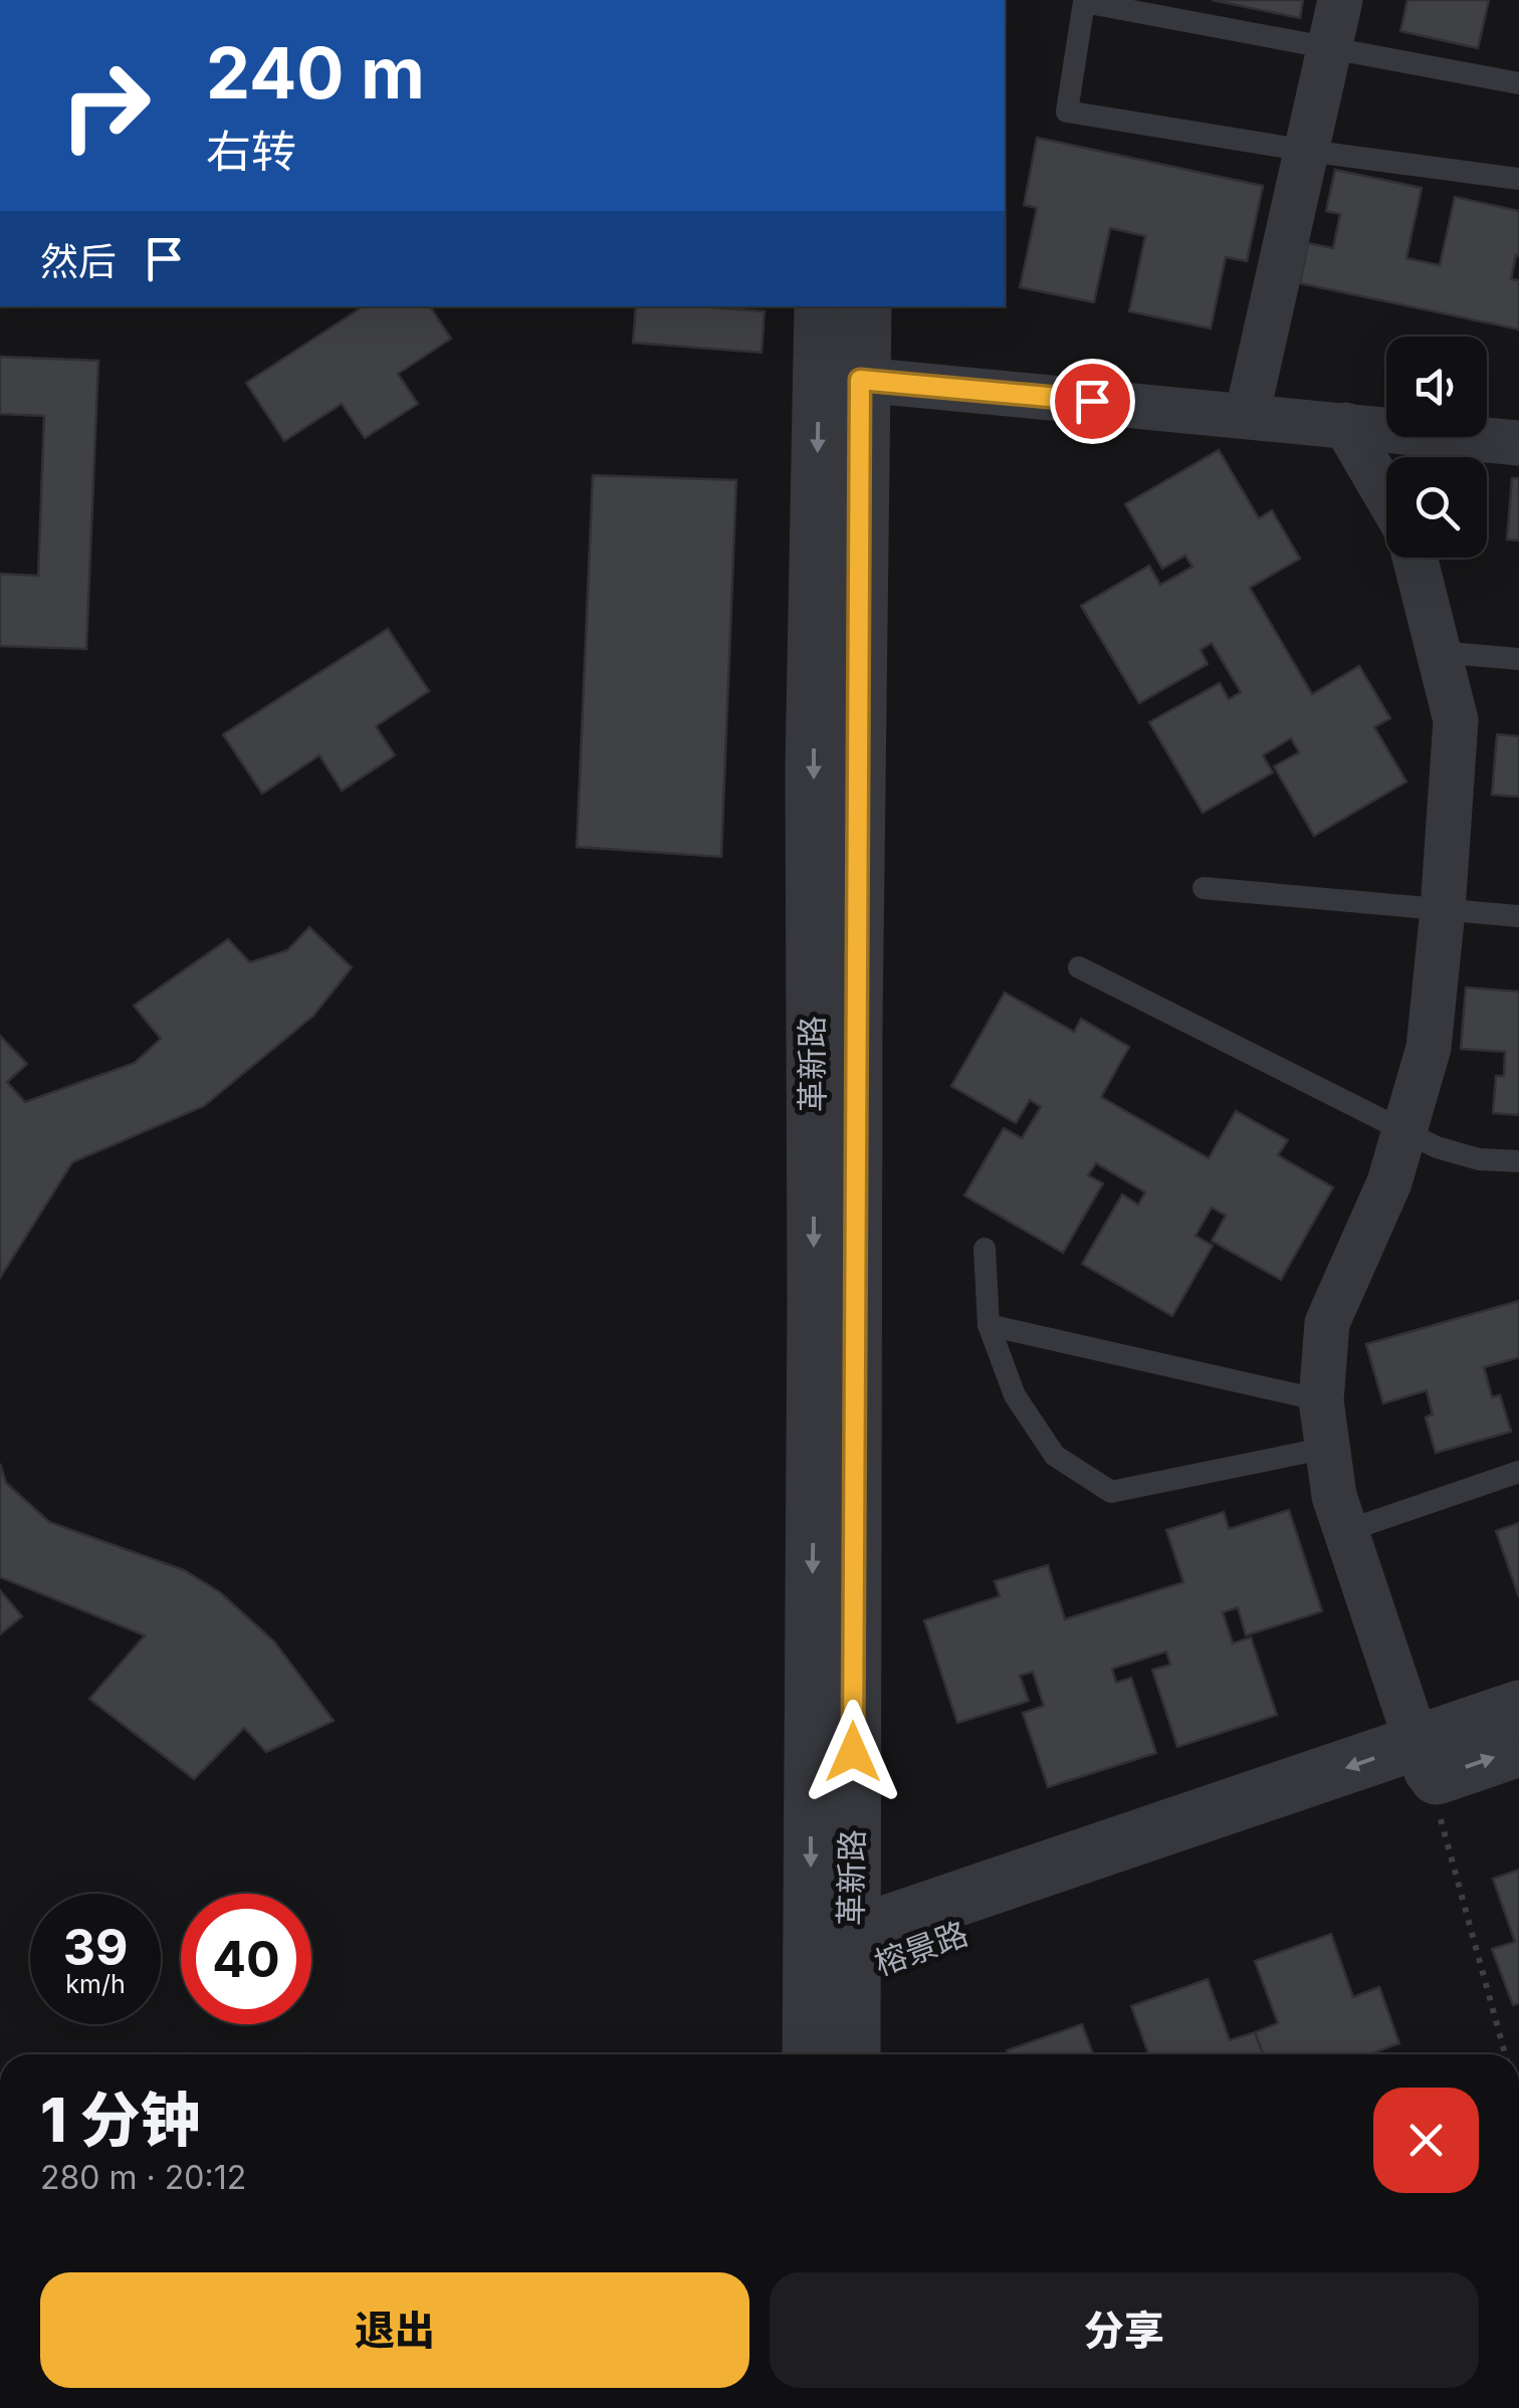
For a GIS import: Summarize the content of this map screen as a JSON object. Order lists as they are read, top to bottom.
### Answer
{
  "streets": {
    "street": ["革新路", "榕景路"]
  },
  "crossings": [
    ["革新路", "榕景路"]
  ],
  "page": {
    "turn": ["240 m", "右转"],
    "then": "然后",
    "speed": "39 km/h",
    "limit": "40",
    "heading": ["1 分钟", "280 m · 20:12"],
    "buttons": ["退出", "分享"]
  }
}
